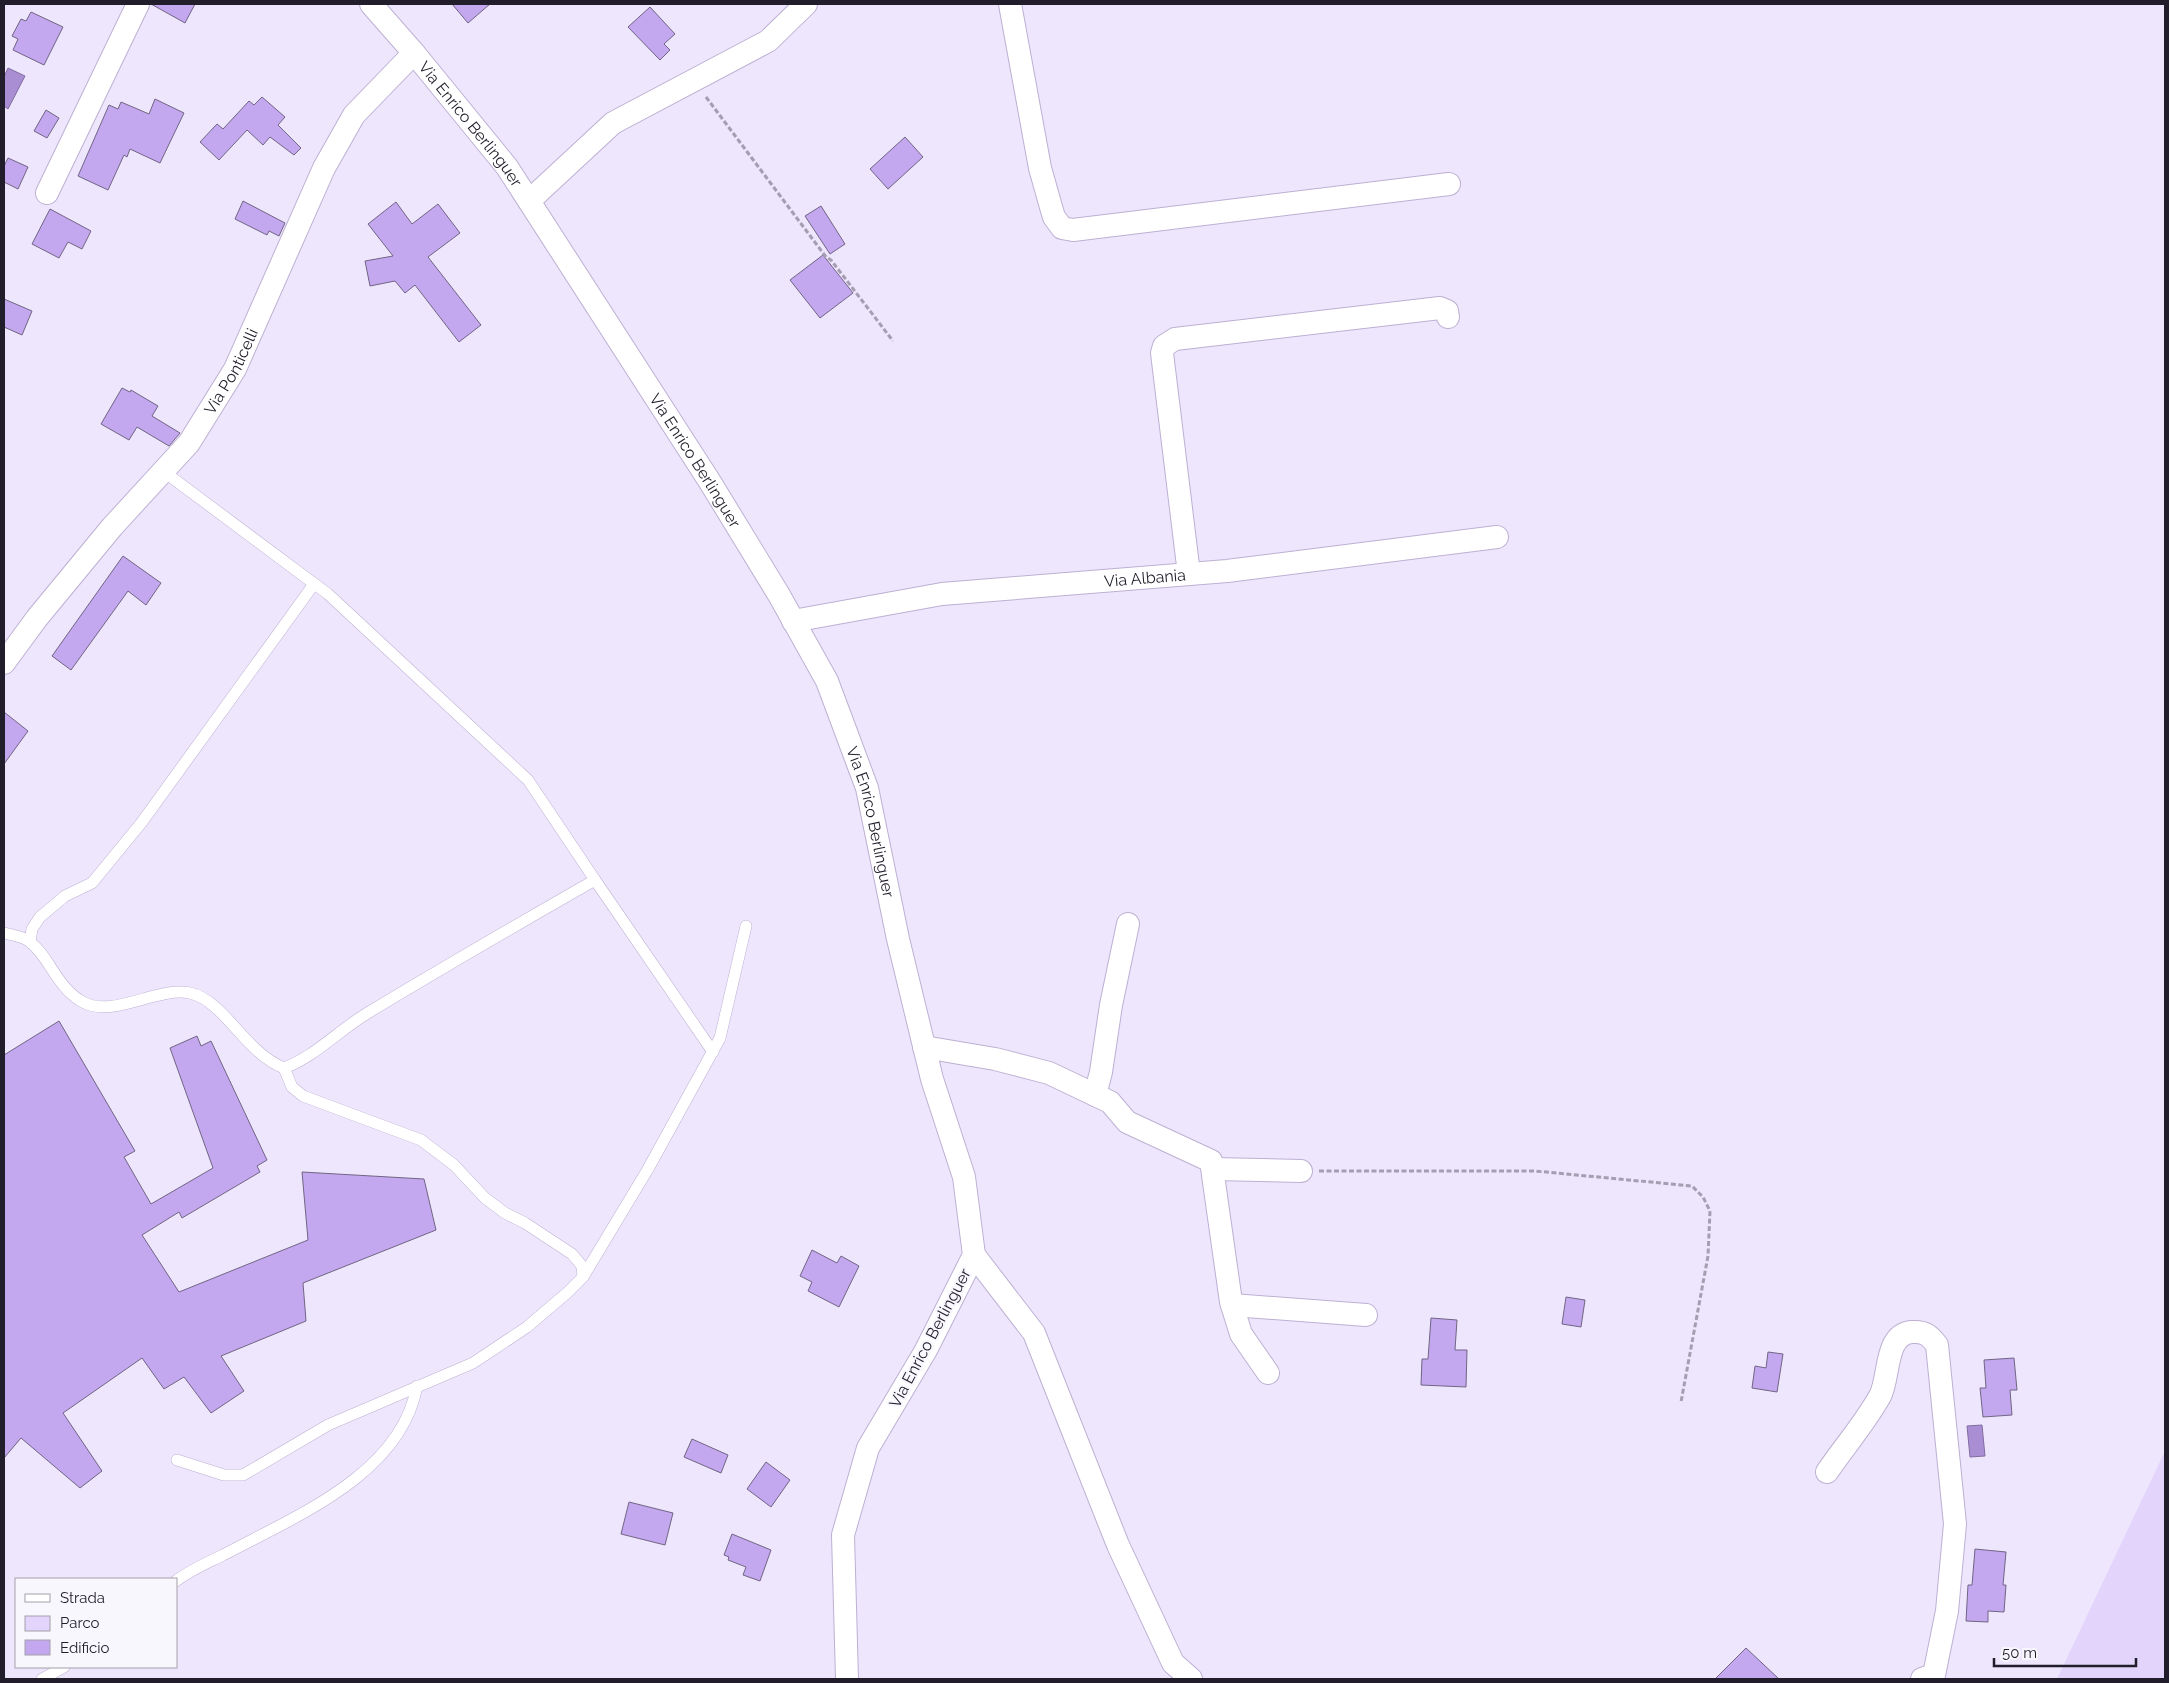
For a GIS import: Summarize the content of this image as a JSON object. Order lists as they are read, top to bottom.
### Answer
{
  "streets": {
    "street": ["Via Enrico Berlinguer", "Via Ponticelli", "Via Albania"]
  },
  "crossings": [
    ["Via Enrico Berlinguer", "Via Ponticelli"],
    ["Via Enrico Berlinguer", "Via Albania"]
  ],
  "legend": ["Strada", "Parco", "Edificio"],
  "scale_bar": "50 m"
}
